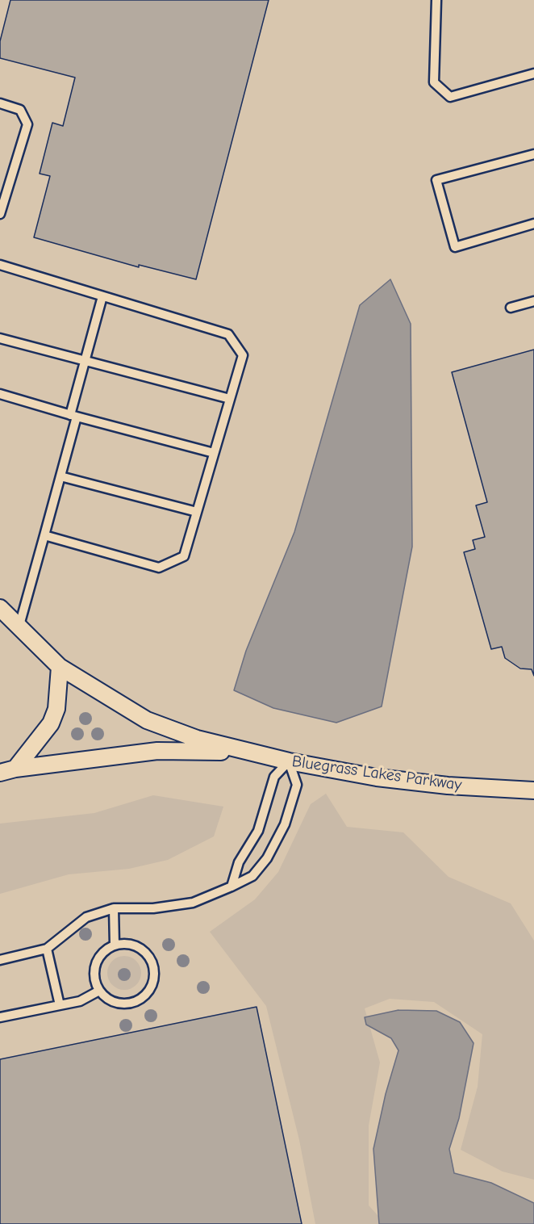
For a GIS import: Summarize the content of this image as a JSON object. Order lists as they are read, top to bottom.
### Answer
{
  "streets": {
    "street": ["Bluegrass Lakes Parkway"]
  }
}
